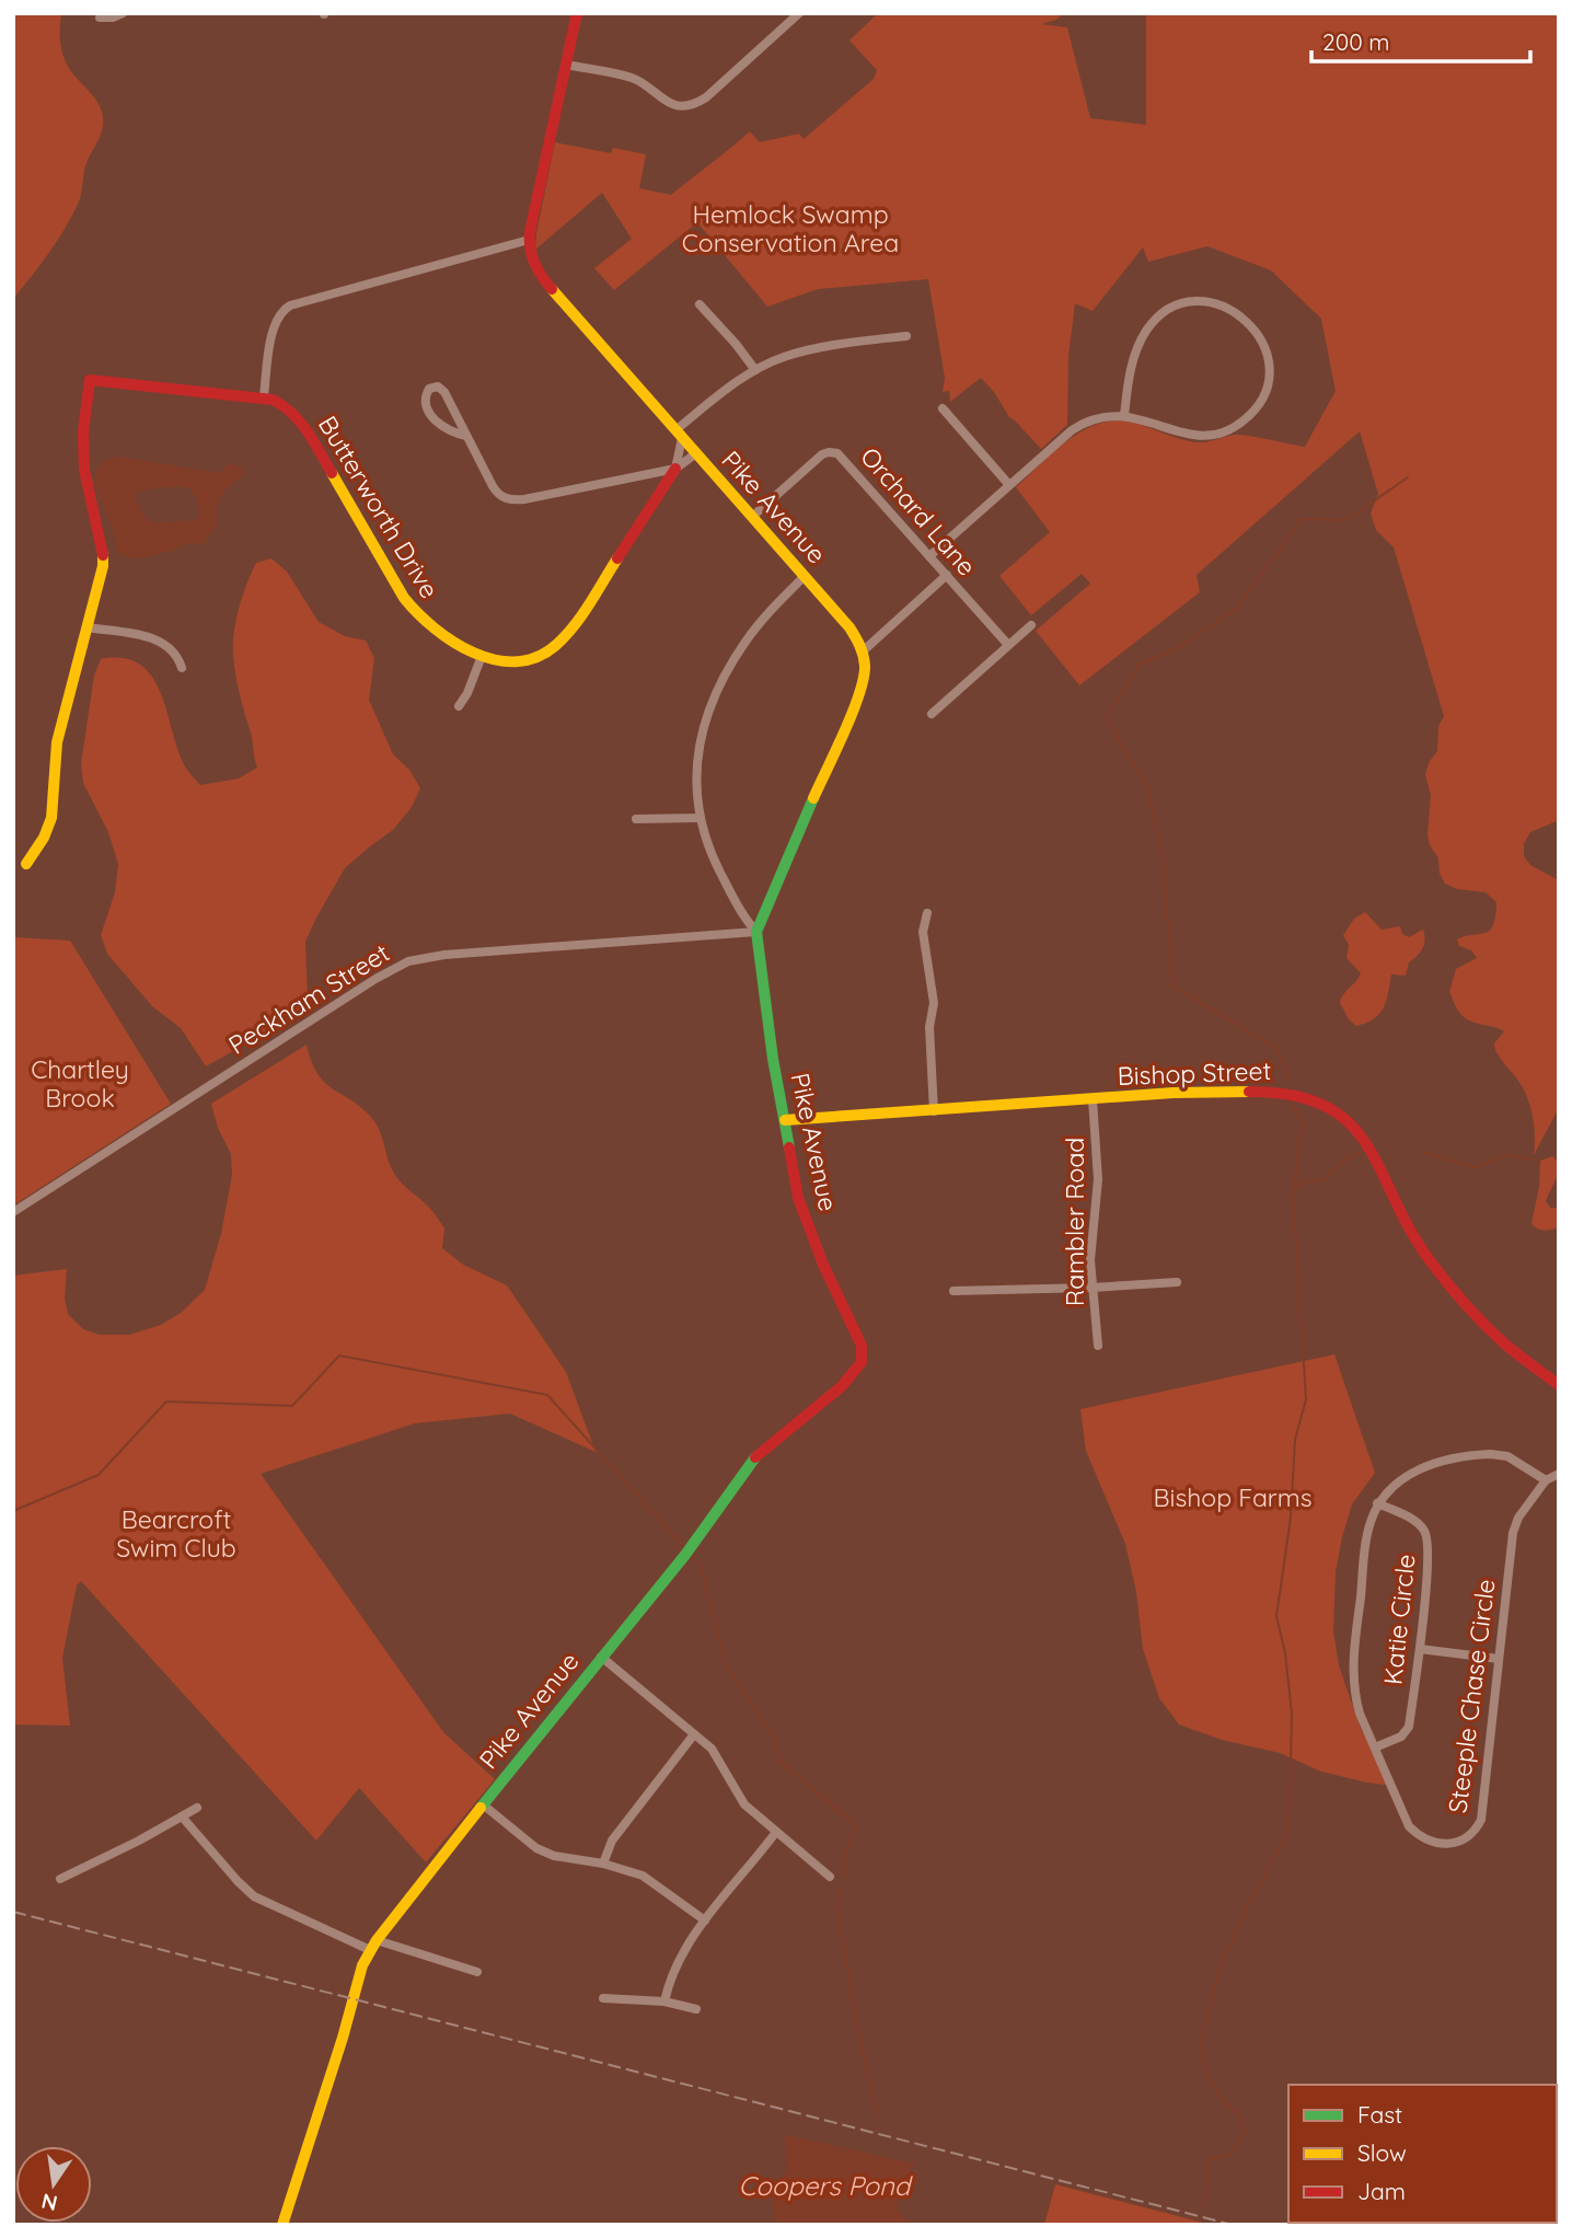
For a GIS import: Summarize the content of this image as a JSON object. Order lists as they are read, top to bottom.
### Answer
{
  "streets": {
    "street": [
      "Butterworth Drive",
      "Pike Avenue",
      "Orchard Lane",
      "Peckham Street",
      "Bishop Street",
      "Rambler Road",
      "Katie Circle",
      "Steeple Chase Circle"
    ]
  },
  "crossings": [
    ["Pike Avenue", "Orchard Lane"],
    ["Pike Avenue", "Peckham Street"],
    ["Pike Avenue", "Bishop Street"],
    ["Bishop Street", "Rambler Road"],
    ["Katie Circle", "Steeple Chase Circle"]
  ],
  "water": ["Coopers Pond"],
  "parks": [
    "Hemlock Swamp Conservation Area",
    "Chartley Brook",
    "Bishop Farms",
    "Bearcroft Swim Club"
  ],
  "legend": ["Fast", "Slow", "Jam"],
  "scale_bar": "200 m",
  "north": "bottom"
}
